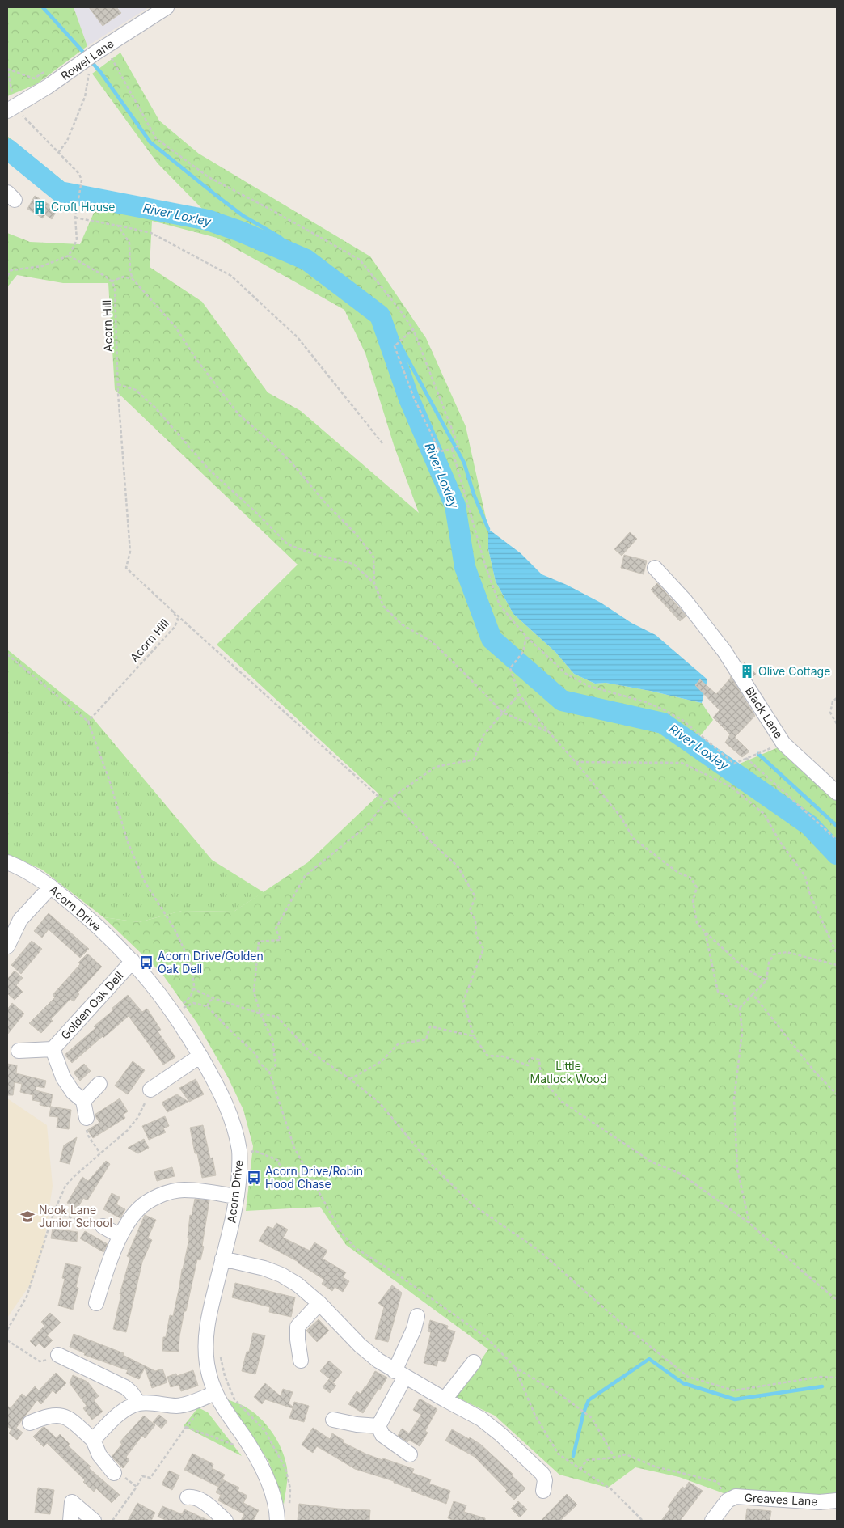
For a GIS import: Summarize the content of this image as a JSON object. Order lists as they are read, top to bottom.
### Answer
{
  "streets": {
    "street": [
      "Rowel Lane",
      "Black Lane",
      "Acorn Drive",
      "Golden Oak Dell",
      "Greaves Lane"
    ],
    "path": ["Acorn Hill"]
  },
  "crossings": [
    ["Acorn Drive", "Golden Oak Dell"]
  ],
  "water": ["River Loxley"],
  "parks": ["Little Matlock Wood"],
  "places": {
    "building": ["Croft House", "Olive Cottage"],
    "bus stop": ["Acorn Drive/Golden Oak Dell", "Acorn Drive/Robin Hood Chase"],
    "school or university": ["Nook Lane Junior School"]
  }
}
